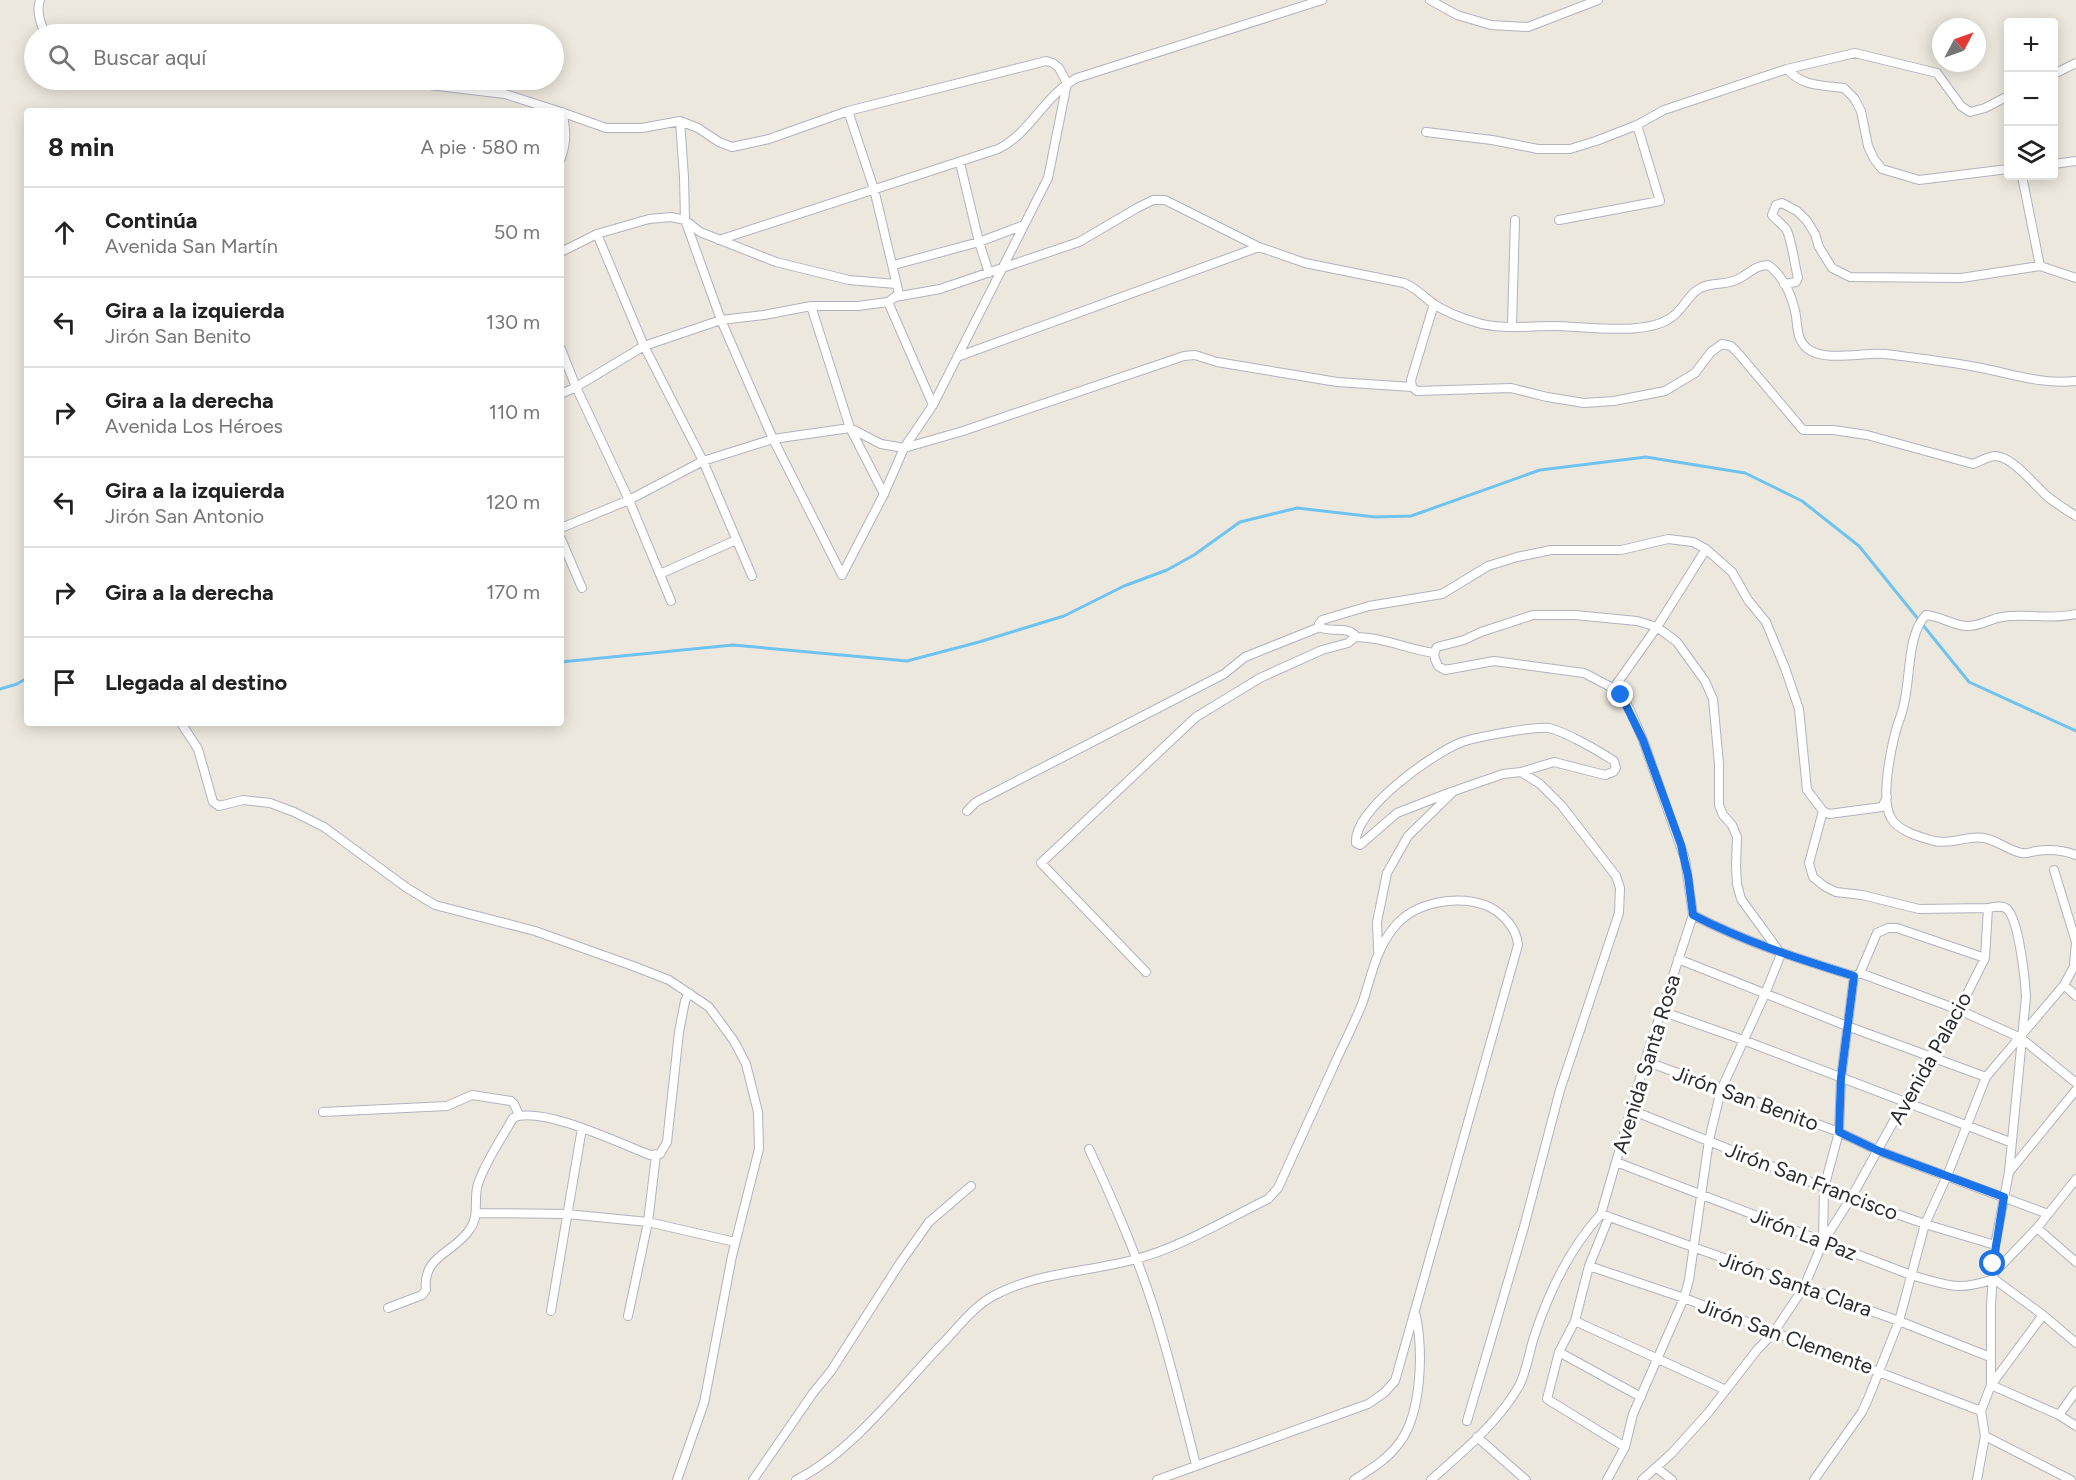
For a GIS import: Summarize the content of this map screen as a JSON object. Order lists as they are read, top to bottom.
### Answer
{
  "streets": {
    "street": [
      "Avenida Palacio",
      "Avenida Santa Rosa",
      "Jirón San Benito",
      "Jirón San Francisco",
      "Jirón La Paz",
      "Jirón Santa Clara",
      "Jirón San Clemente"
    ]
  },
  "crossings": [
    ["Avenida Palacio", "Jirón San Benito"],
    ["Avenida Palacio", "Jirón San Francisco"],
    ["Avenida Palacio", "Jirón La Paz"],
    ["Avenida Palacio", "Jirón Santa Clara"],
    ["Avenida Palacio", "Jirón San Clemente"],
    ["Avenida Santa Rosa", "Jirón San Benito"],
    ["Avenida Santa Rosa", "Jirón San Francisco"],
    ["Avenida Santa Rosa", "Jirón La Paz"],
    ["Avenida Santa Rosa", "Jirón Santa Clara"],
    ["Avenida Santa Rosa", "Jirón San Clemente"]
  ],
  "north": "top right",
  "page": {
    "map_buttons": ["+", "−"],
    "search": "Buscar aquí",
    "heading": ["8 min", "A pie · 580 m"],
    "list": [
      ["Continúa", "Avenida San Martín", "50 m"],
      ["Gira a la izquierda", "Jirón San Benito", "130 m"],
      ["Gira a la derecha", "Avenida Los Héroes", "110 m"],
      ["Gira a la izquierda", "Jirón San Antonio", "120 m"],
      ["Gira a la derecha", "170 m"],
      "Llegada al destino"
    ]
  }
}
